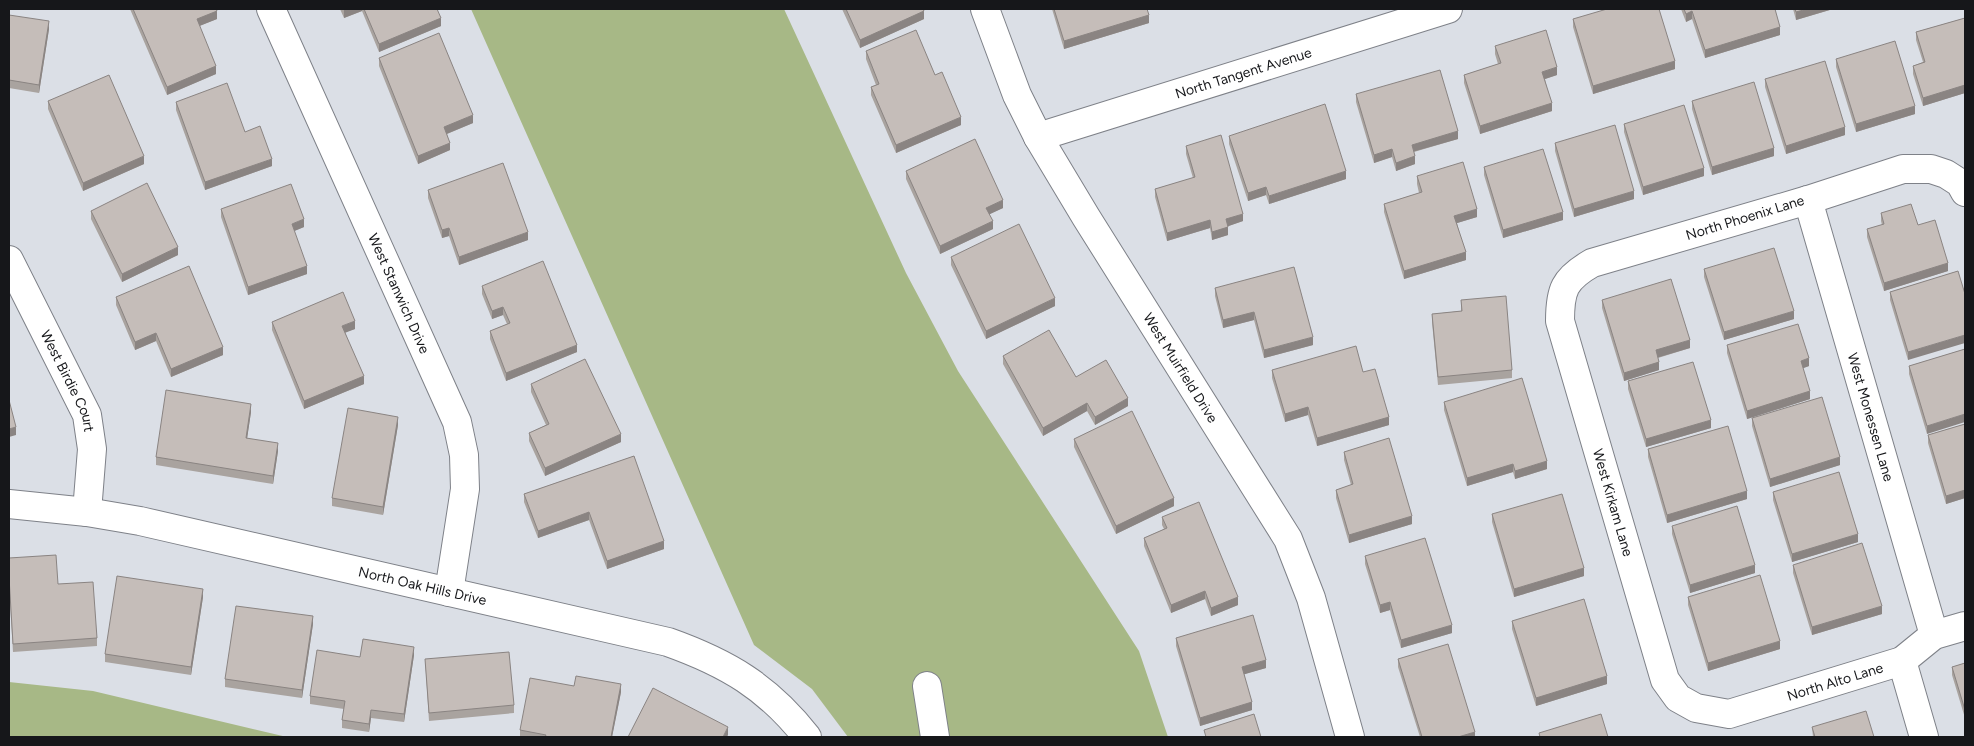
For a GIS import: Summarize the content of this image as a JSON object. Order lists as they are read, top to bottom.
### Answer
{
  "streets": {
    "street": [
      "North Tangent Avenue",
      "North Phoenix Lane",
      "West Stanwich Drive",
      "West Muirfield Drive",
      "West Birdie Court",
      "West Monessen Lane",
      "West Kirkam Lane",
      "North Oak Hills Drive",
      "North Alto Lane"
    ]
  },
  "crossings": [
    ["North Tangent Avenue", "West Muirfield Drive"],
    ["North Phoenix Lane", "West Monessen Lane"],
    ["North Phoenix Lane", "West Kirkam Lane"],
    ["West Stanwich Drive", "North Oak Hills Drive"],
    ["West Birdie Court", "North Oak Hills Drive"],
    ["West Monessen Lane", "North Alto Lane"],
    ["West Kirkam Lane", "North Alto Lane"]
  ]
}
